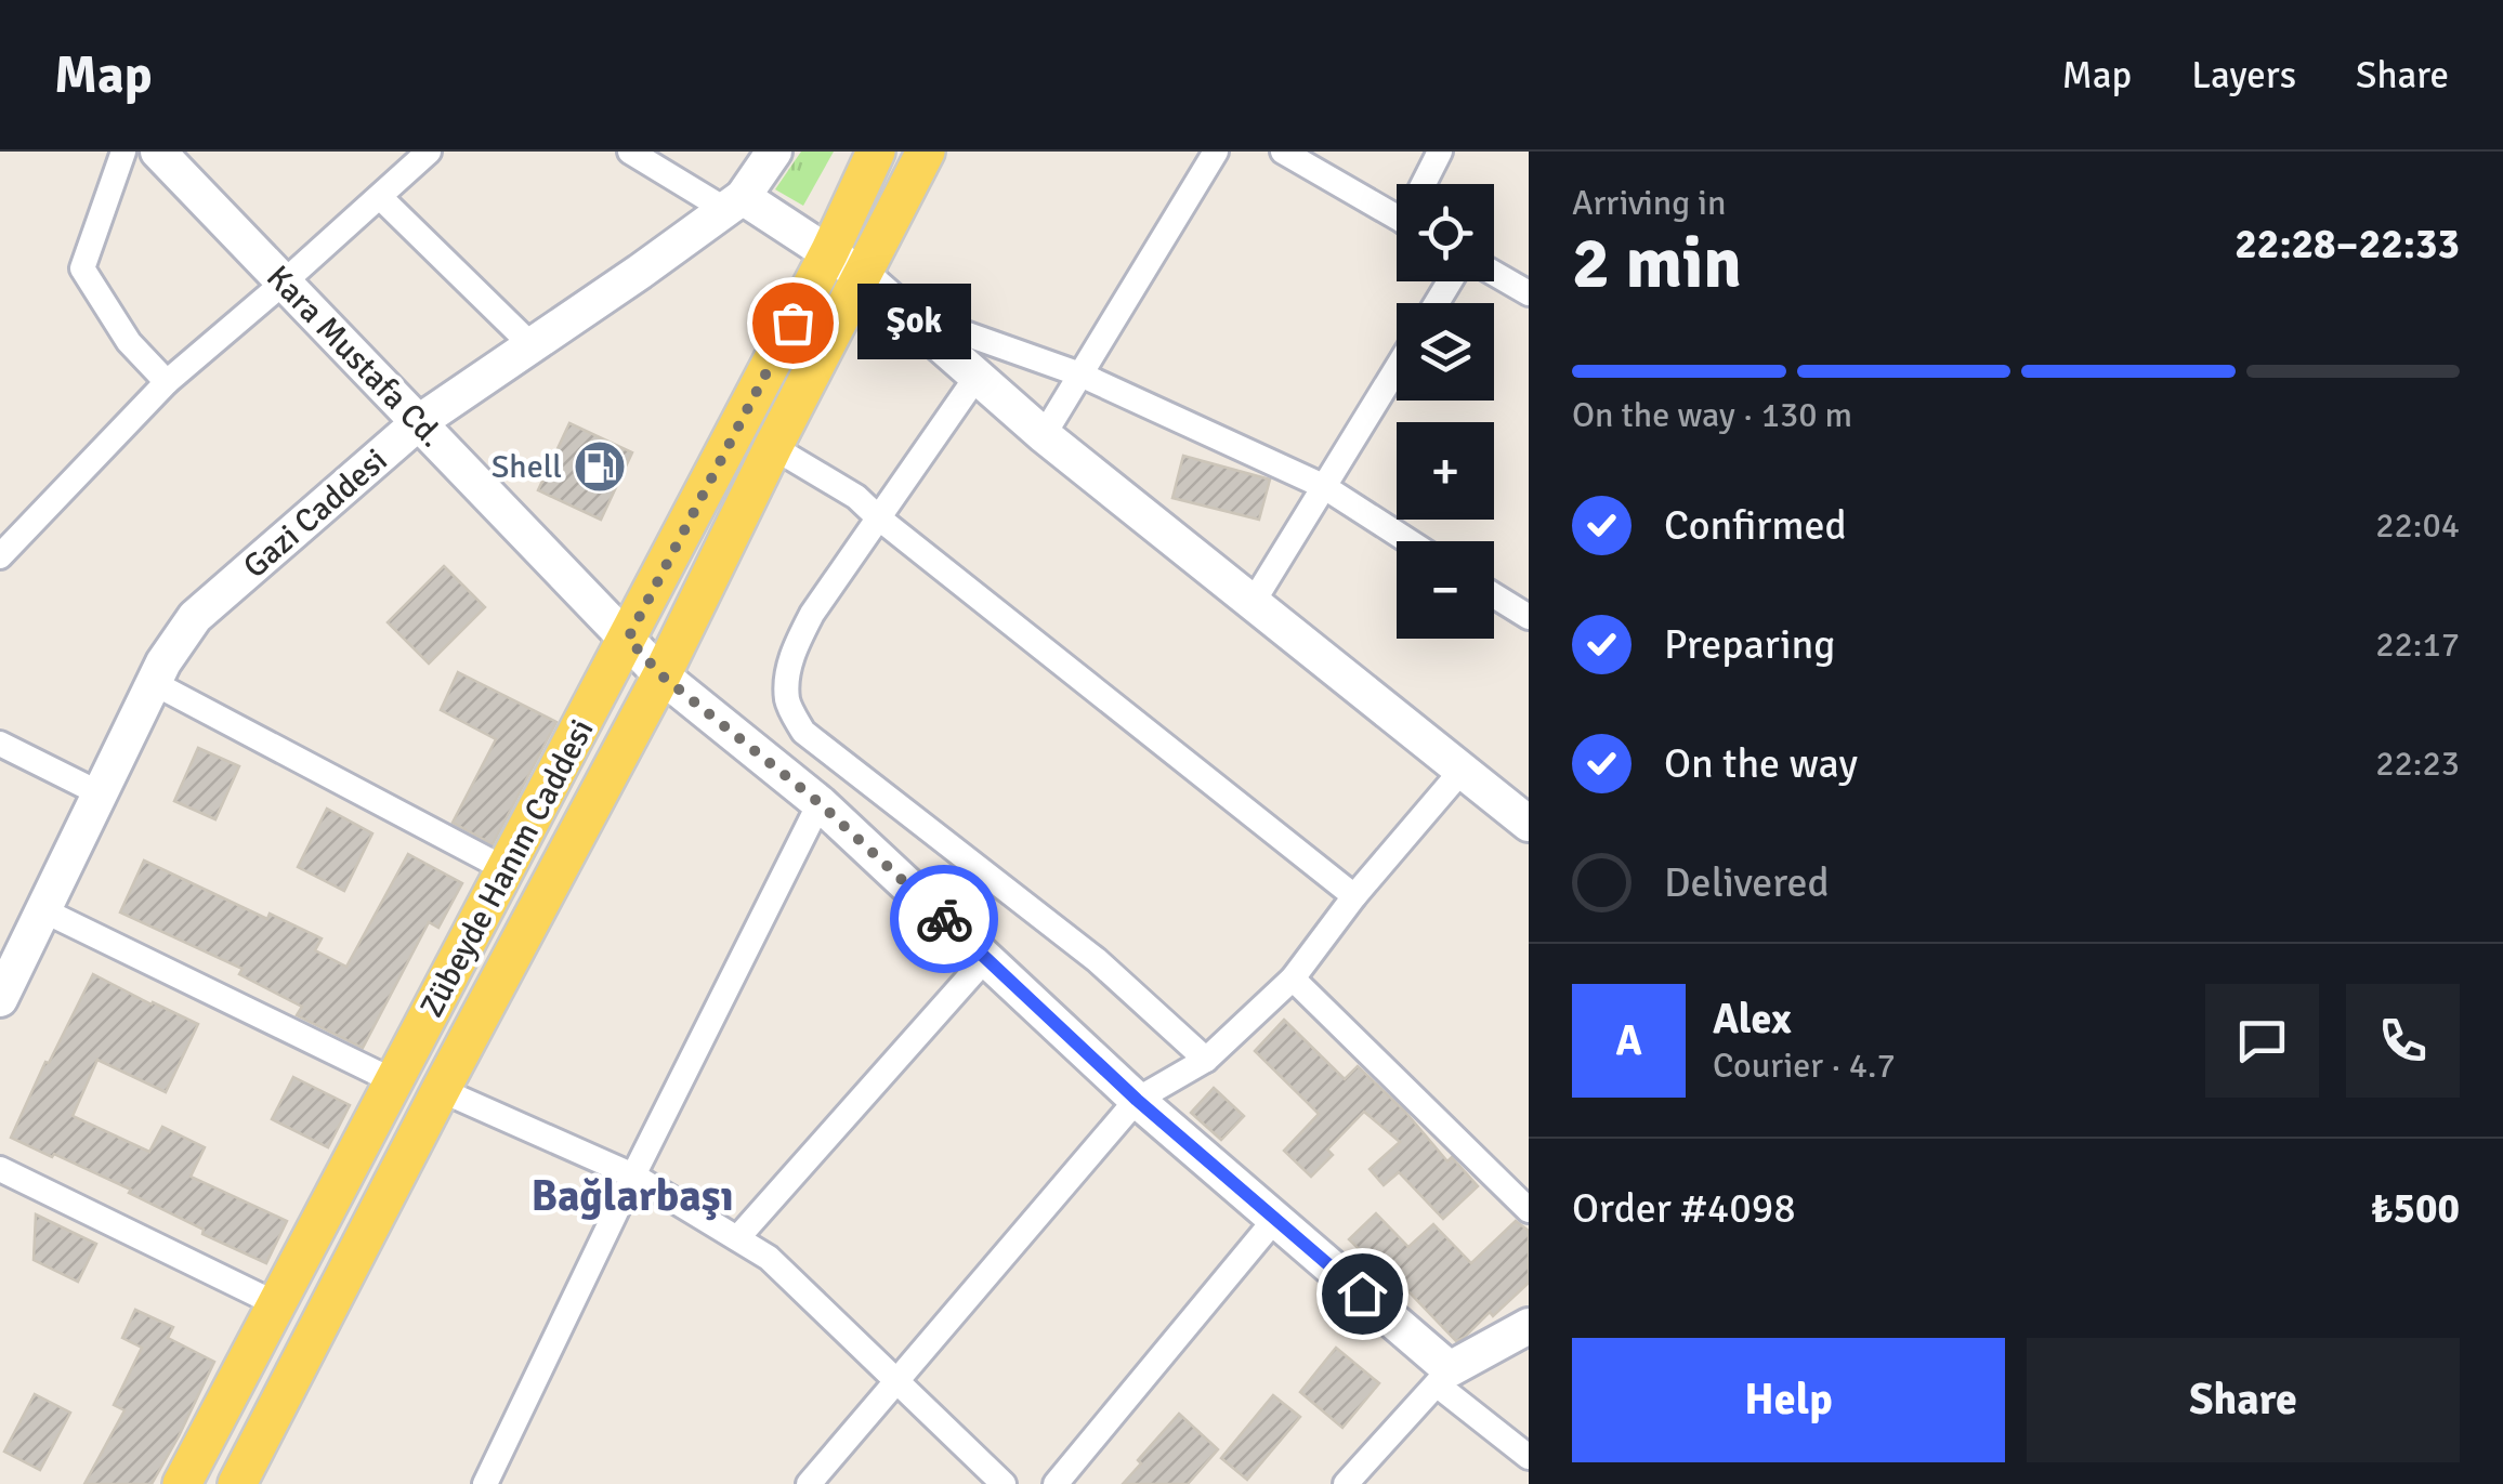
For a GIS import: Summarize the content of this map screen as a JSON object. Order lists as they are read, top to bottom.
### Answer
{
  "streets": {
    "main road": ["Zübeyde Hanım Caddesi"],
    "street": ["Kara Mustafa Cd.", "Gazi Caddesi"]
  },
  "crossings": [
    ["Kara Mustafa Cd.", "Gazi Caddesi"],
    ["Kara Mustafa Cd.", "Zübeyde Hanım Caddesi"]
  ],
  "districts": ["Bağlarbaşı"],
  "places": {
    "other": ["Şok"],
    "fuel station": ["Shell"]
  },
  "page": {
    "header": "Map",
    "nav": ["Map", "Layers", "Share"],
    "heading": ["2 min", "Arriving in", "22:28–22:33"],
    "panel": [
      "Alex",
      "Courier · 4.7",
      "Order #4098",
      "₺500"
    ],
    "map_buttons": ["+", "−"],
    "bubble": "Şok",
    "bar": "On the way · 130 m",
    "list": [
      ["Confirmed", "22:04"],
      ["Preparing", "22:17"],
      ["On the way", "22:23"],
      "Delivered"
    ],
    "round": "A",
    "buttons": ["Help", "Share"]
  }
}
